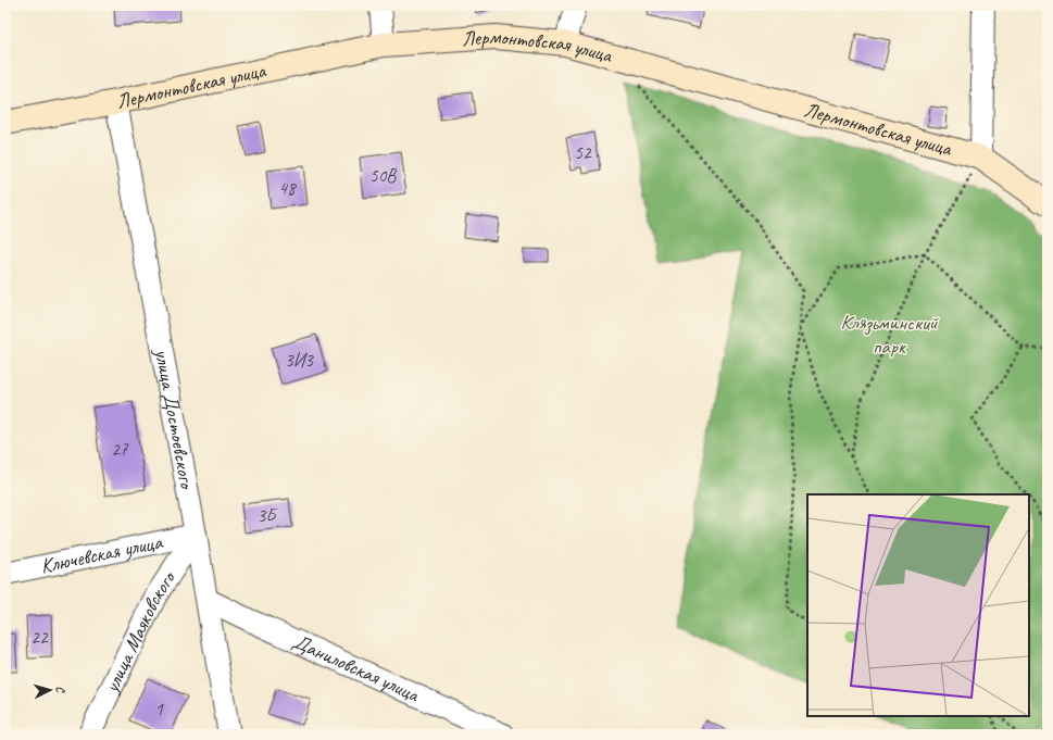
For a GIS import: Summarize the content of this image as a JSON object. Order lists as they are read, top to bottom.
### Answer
{
  "streets": {
    "street": [
      "Лермонтовская улица",
      "улица Достоевского",
      "Ключевская улица",
      "улица Маяковского",
      "Даниловская улица"
    ]
  },
  "crossings": [
    ["Лермонтовская улица", "улица Достоевского"],
    ["улица Достоевского", "Ключевская улица"],
    ["улица Достоевского", "улица Маяковского"],
    ["улица Достоевского", "Даниловская улица"],
    ["Ключевская улица", "улица Маяковского"]
  ],
  "parks": ["Клязьминский парк"],
  "house_numbers": [
    "52",
    "50В",
    "48",
    "3И3",
    "27",
    "3Б",
    "22",
    "1"
  ],
  "north": "right"
}
